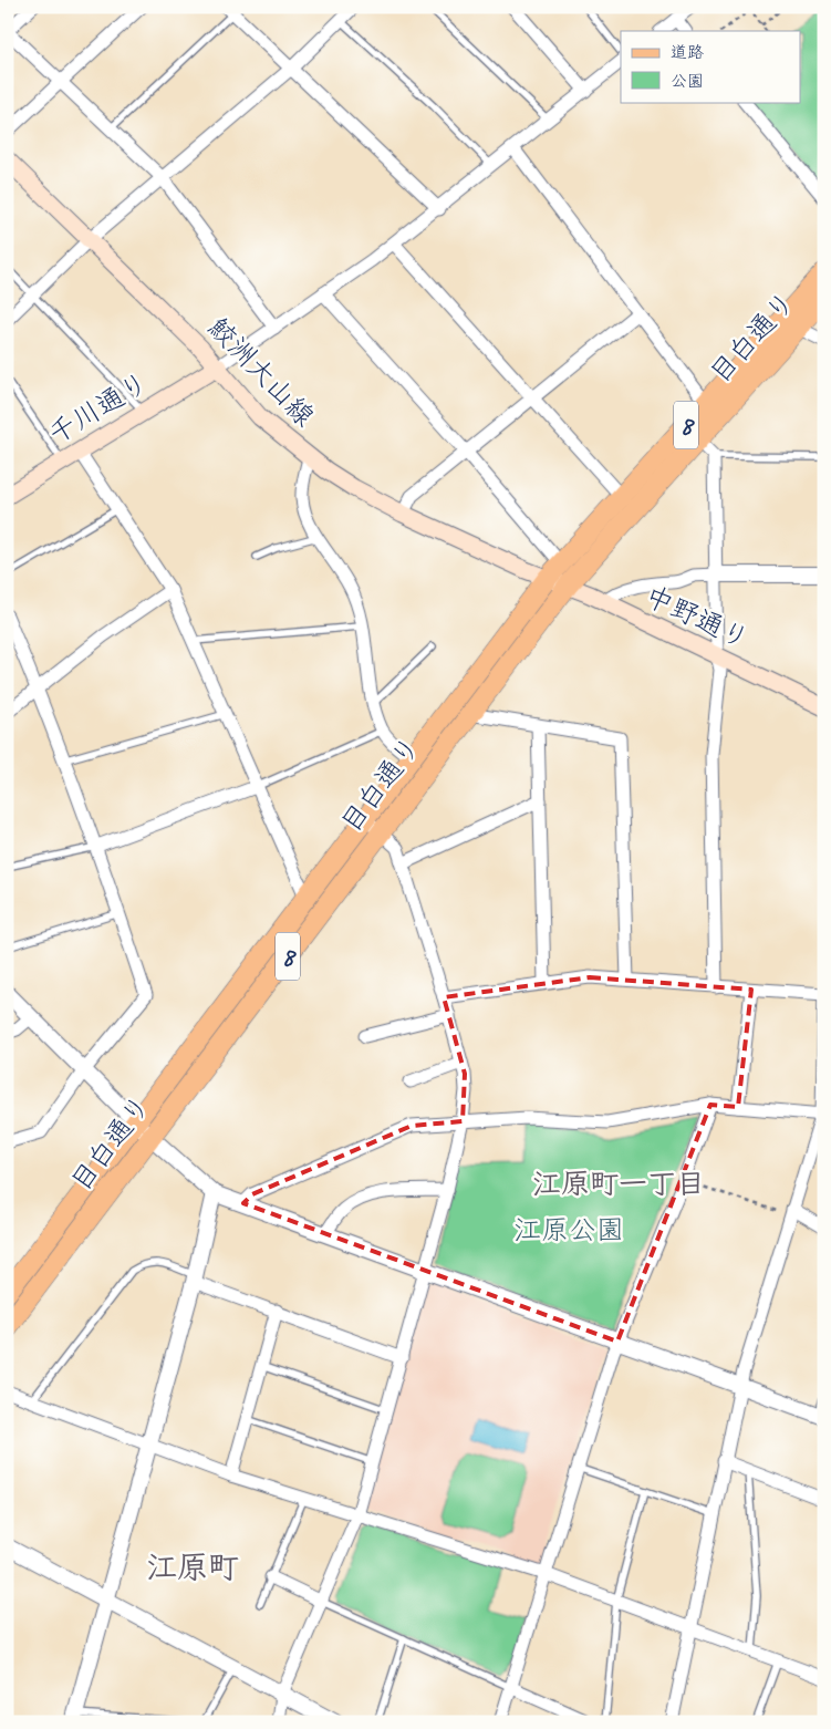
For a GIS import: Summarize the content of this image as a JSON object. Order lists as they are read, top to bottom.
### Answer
{
  "streets": {
    "main road": [
      "目白通り",
      "鮫洲大山線",
      "千川通り",
      "8",
      "中野通り"
    ]
  },
  "crossings": [
    ["目白通り", "鮫洲大山線"],
    ["目白通り", "中野通り"],
    ["鮫洲大山線", "千川通り"],
    ["鮫洲大山線", "中野通り"]
  ],
  "districts": ["江原町一丁目", "江原町"],
  "parks": ["江原公園"],
  "legend": ["道路", "公園"]
}
